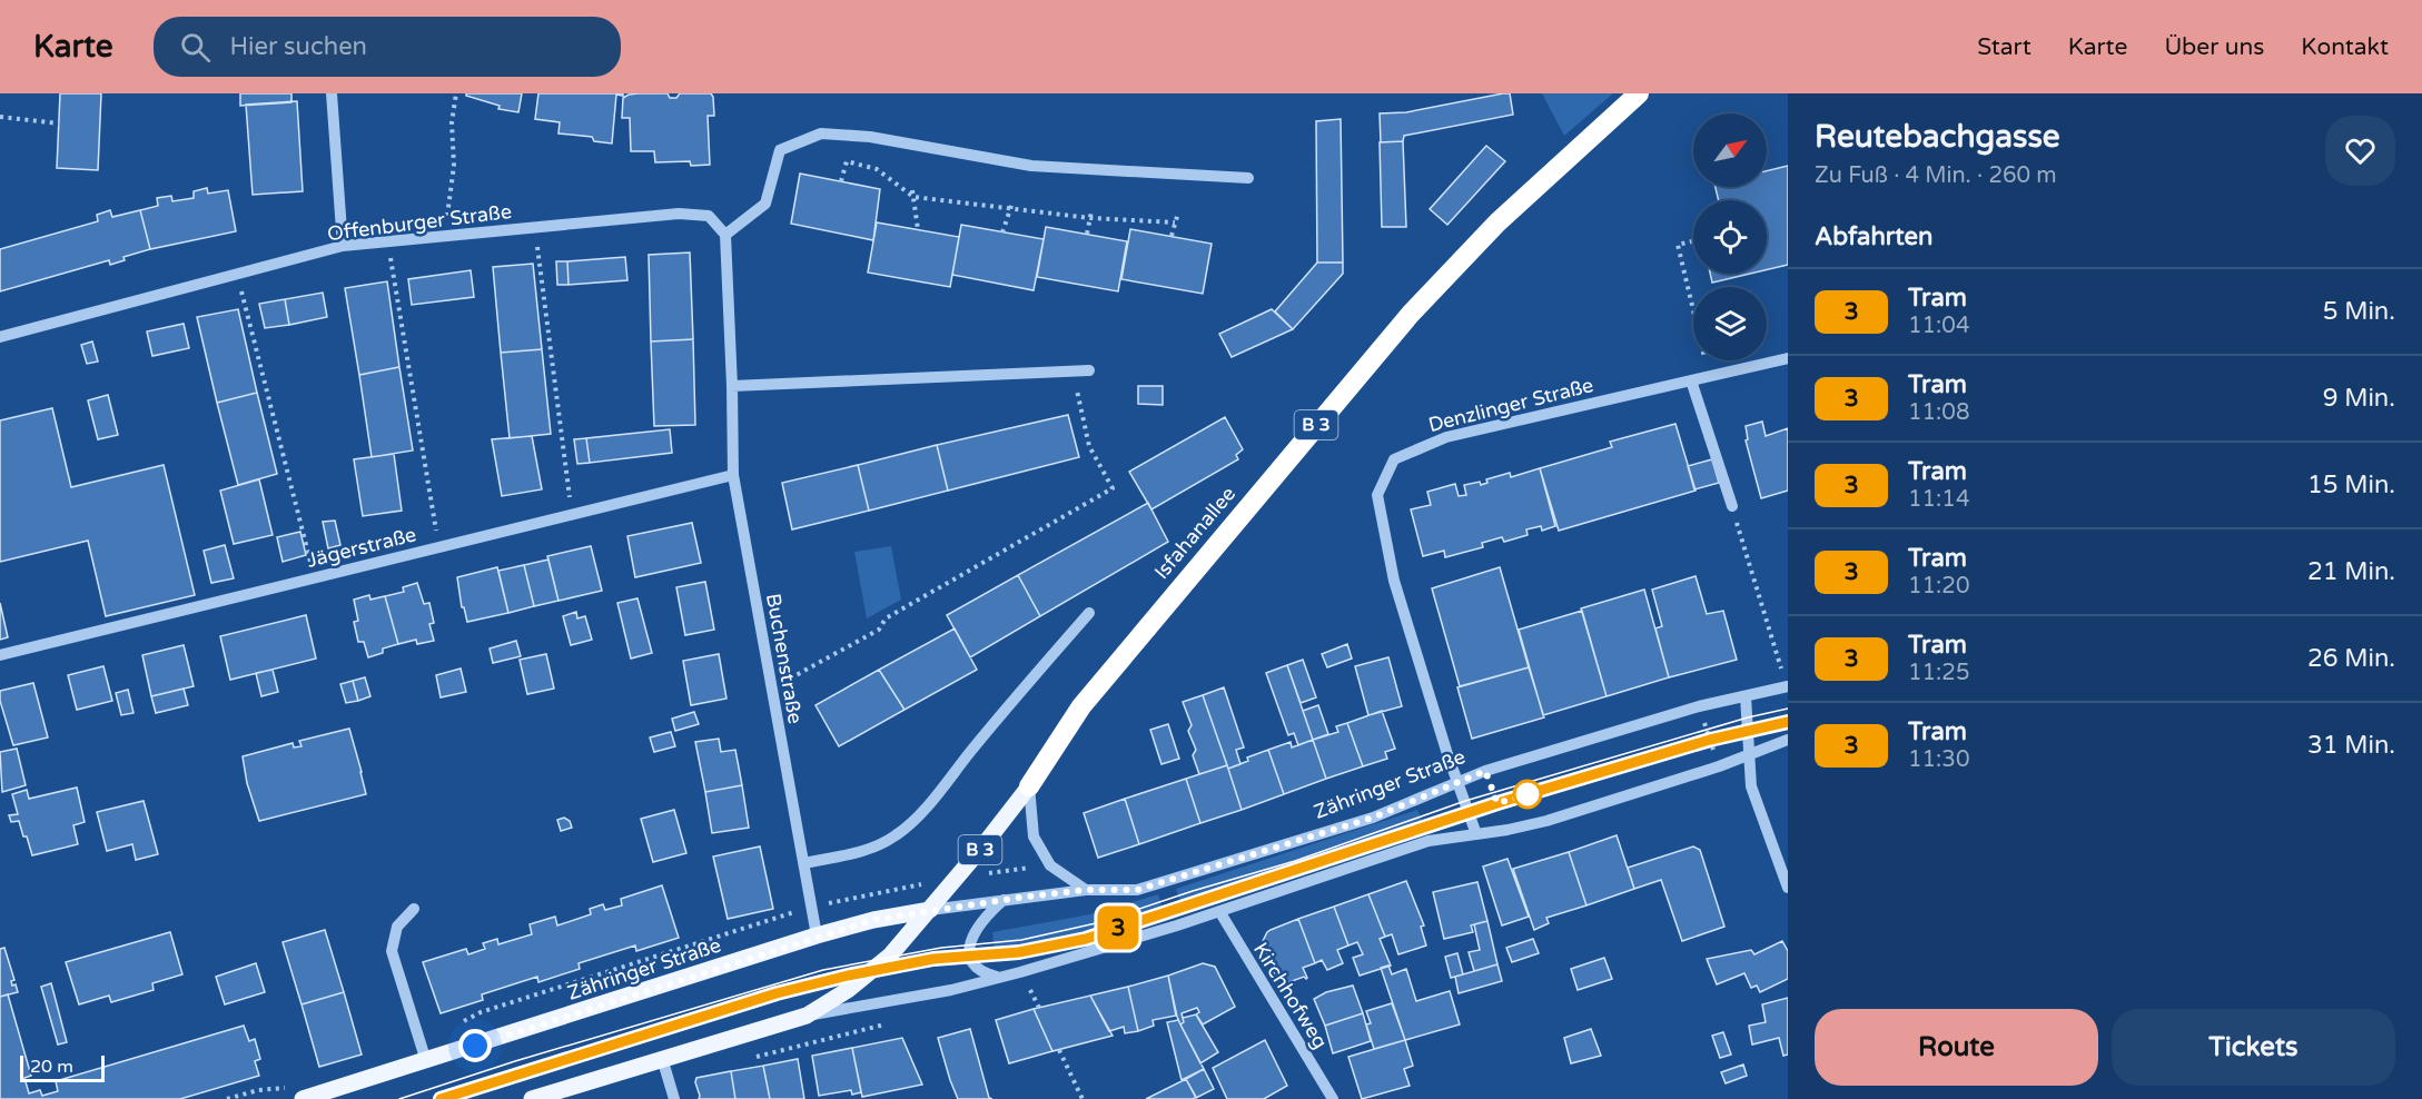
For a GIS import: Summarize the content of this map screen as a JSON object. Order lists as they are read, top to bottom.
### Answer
{
  "streets": {
    "highway": ["B 3", "Isfahanallee"],
    "main road": ["Zähringer Straße"],
    "street": [
      "Offenburger Straße",
      "Denzlinger Straße",
      "Jägerstraße",
      "Buchenstraße",
      "Kirchhofweg"
    ]
  },
  "crossings": [
    ["Offenburger Straße", "Buchenstraße"],
    ["Denzlinger Straße", "Zähringer Straße"],
    ["B 3", "Isfahanallee"],
    ["Isfahanallee", "Zähringer Straße"],
    ["Jägerstraße", "Buchenstraße"],
    ["Buchenstraße", "Zähringer Straße"]
  ],
  "lines": ["tram line 3"],
  "scale_bar": "20 m",
  "north": "top right",
  "page": {
    "header": "Karte",
    "search": "Hier suchen",
    "nav": [
      "Start",
      "Karte",
      "Über uns",
      "Kontakt"
    ],
    "on_map": "3",
    "heading": [
      ["Reutebachgasse", "Zu Fuß · 4 Min. · 260 m"],
      "Abfahrten"
    ],
    "list": [
      {
        "mark": "3",
        "name": "Tram",
        "note": "11:04",
        "value": "5 Min."
      },
      {
        "mark": "3",
        "name": "Tram",
        "note": "11:08",
        "value": "9 Min."
      },
      {
        "mark": "3",
        "name": "Tram",
        "note": "11:14",
        "value": "15 Min."
      },
      {
        "mark": "3",
        "name": "Tram",
        "note": "11:20",
        "value": "21 Min."
      },
      {
        "mark": "3",
        "name": "Tram",
        "note": "11:25",
        "value": "26 Min."
      },
      {
        "mark": "3",
        "name": "Tram",
        "note": "11:30",
        "value": "31 Min."
      }
    ],
    "buttons": ["Route", "Tickets"],
    "scale": "20 m"
  }
}
